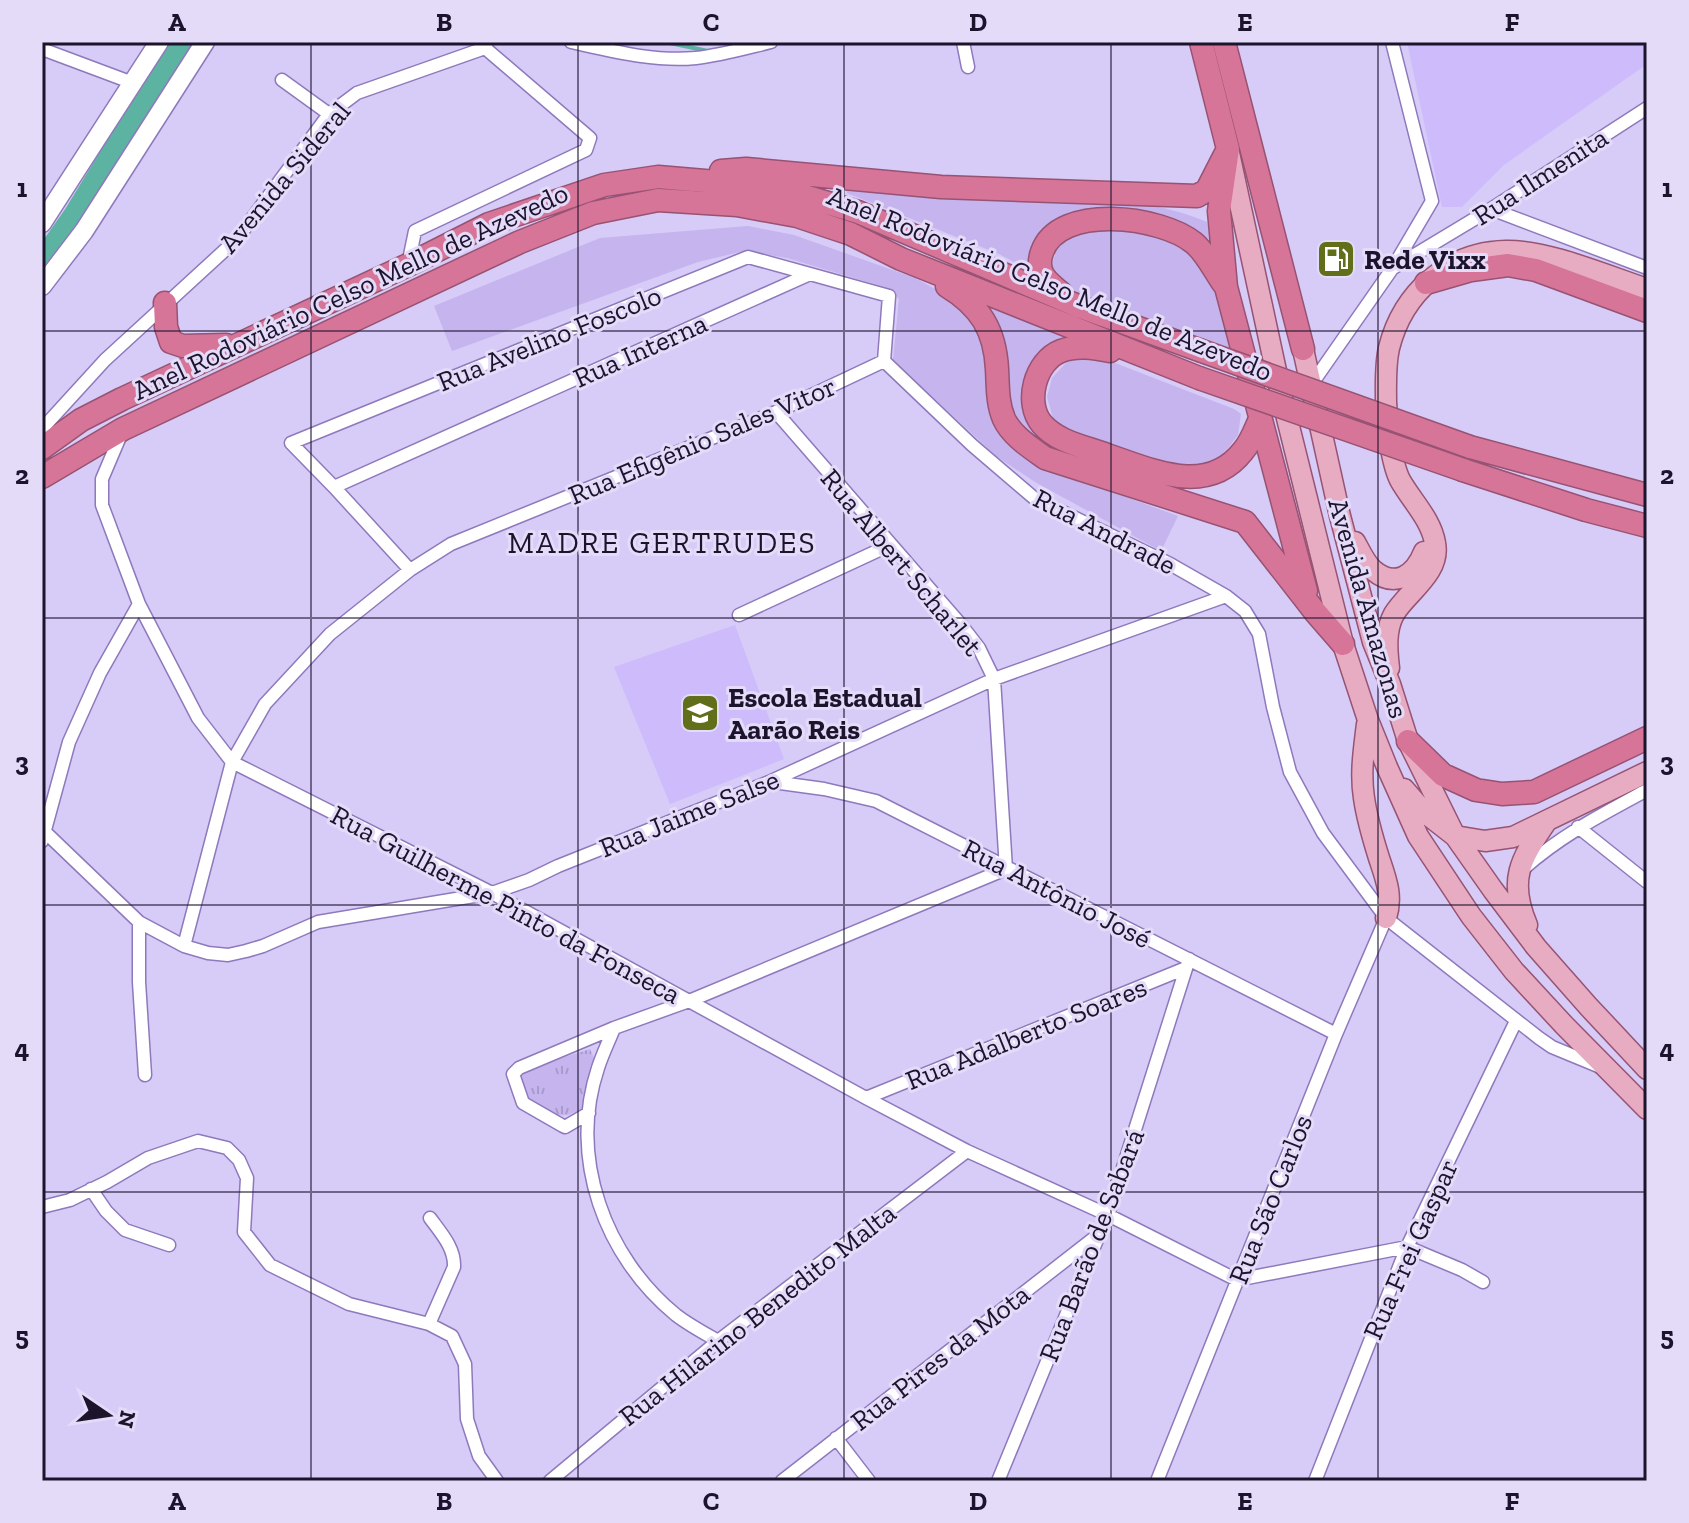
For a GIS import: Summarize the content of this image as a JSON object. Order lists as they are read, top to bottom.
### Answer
{
  "streets": {
    "highway": ["Anel Rodoviário Celso Mello de Azevedo", "Avenida Amazonas"],
    "street": [
      "Rua Ilmenita",
      "Avenida Sideral",
      "Rua Avelino Foscolo",
      "Rua Interna",
      "Rua Efigênio Sales Vitor",
      "Rua Andrade",
      "Rua Albert Scharlet",
      "Rua Jaime Salse",
      "Rua Antônio José",
      "Rua Guilherme Pinto da Fonseca",
      "Rua Adalberto Soares",
      "Rua São Carlos",
      "Rua Barão de Sabará",
      "Rua Frei Gaspar",
      "Rua Hilarino Benedito Malta",
      "Rua Pires da Mota"
    ]
  },
  "crossings": [
    ["Anel Rodoviário Celso Mello de Azevedo", "Rua Guilherme Pinto da Fonseca"],
    ["Rua Avelino Foscolo", "Rua Interna"],
    ["Rua Efigênio Sales Vitor", "Rua Andrade"],
    ["Rua Efigênio Sales Vitor", "Rua Albert Scharlet"],
    ["Rua Efigênio Sales Vitor", "Rua Jaime Salse"],
    ["Rua Efigênio Sales Vitor", "Rua Guilherme Pinto da Fonseca"],
    ["Rua Andrade", "Avenida Amazonas"],
    ["Rua Andrade", "Rua Jaime Salse"],
    ["Rua Andrade", "Rua São Carlos"],
    ["Rua Andrade", "Rua Frei Gaspar"],
    ["Rua Albert Scharlet", "Rua Jaime Salse"],
    ["Rua Albert Scharlet", "Rua Antônio José"],
    ["Rua Jaime Salse", "Rua Antônio José"],
    ["Rua Jaime Salse", "Rua Guilherme Pinto da Fonseca"],
    ["Rua Antônio José", "Rua Adalberto Soares"],
    ["Rua Antônio José", "Rua São Carlos"],
    ["Rua Antônio José", "Rua Barão de Sabará"],
    ["Rua Guilherme Pinto da Fonseca", "Rua Adalberto Soares"],
    ["Rua Guilherme Pinto da Fonseca", "Rua São Carlos"],
    ["Rua Guilherme Pinto da Fonseca", "Rua Barão de Sabará"],
    ["Rua Guilherme Pinto da Fonseca", "Rua Hilarino Benedito Malta"],
    ["Rua Adalberto Soares", "Rua Barão de Sabará"],
    ["Rua Barão de Sabará", "Rua Pires da Mota"]
  ],
  "districts": ["MADRE GERTRUDES"],
  "places": {
    "fuel station": ["Rede Vixx"],
    "school or university": ["Escola Estadual Aarão Reis"]
  },
  "north": "right",
  "grid": {
    "columns": [
      "A",
      "B",
      "C",
      "D",
      "E",
      "F"
    ],
    "rows": [
      "1",
      "2",
      "3",
      "4",
      "5"
    ]
  }
}
